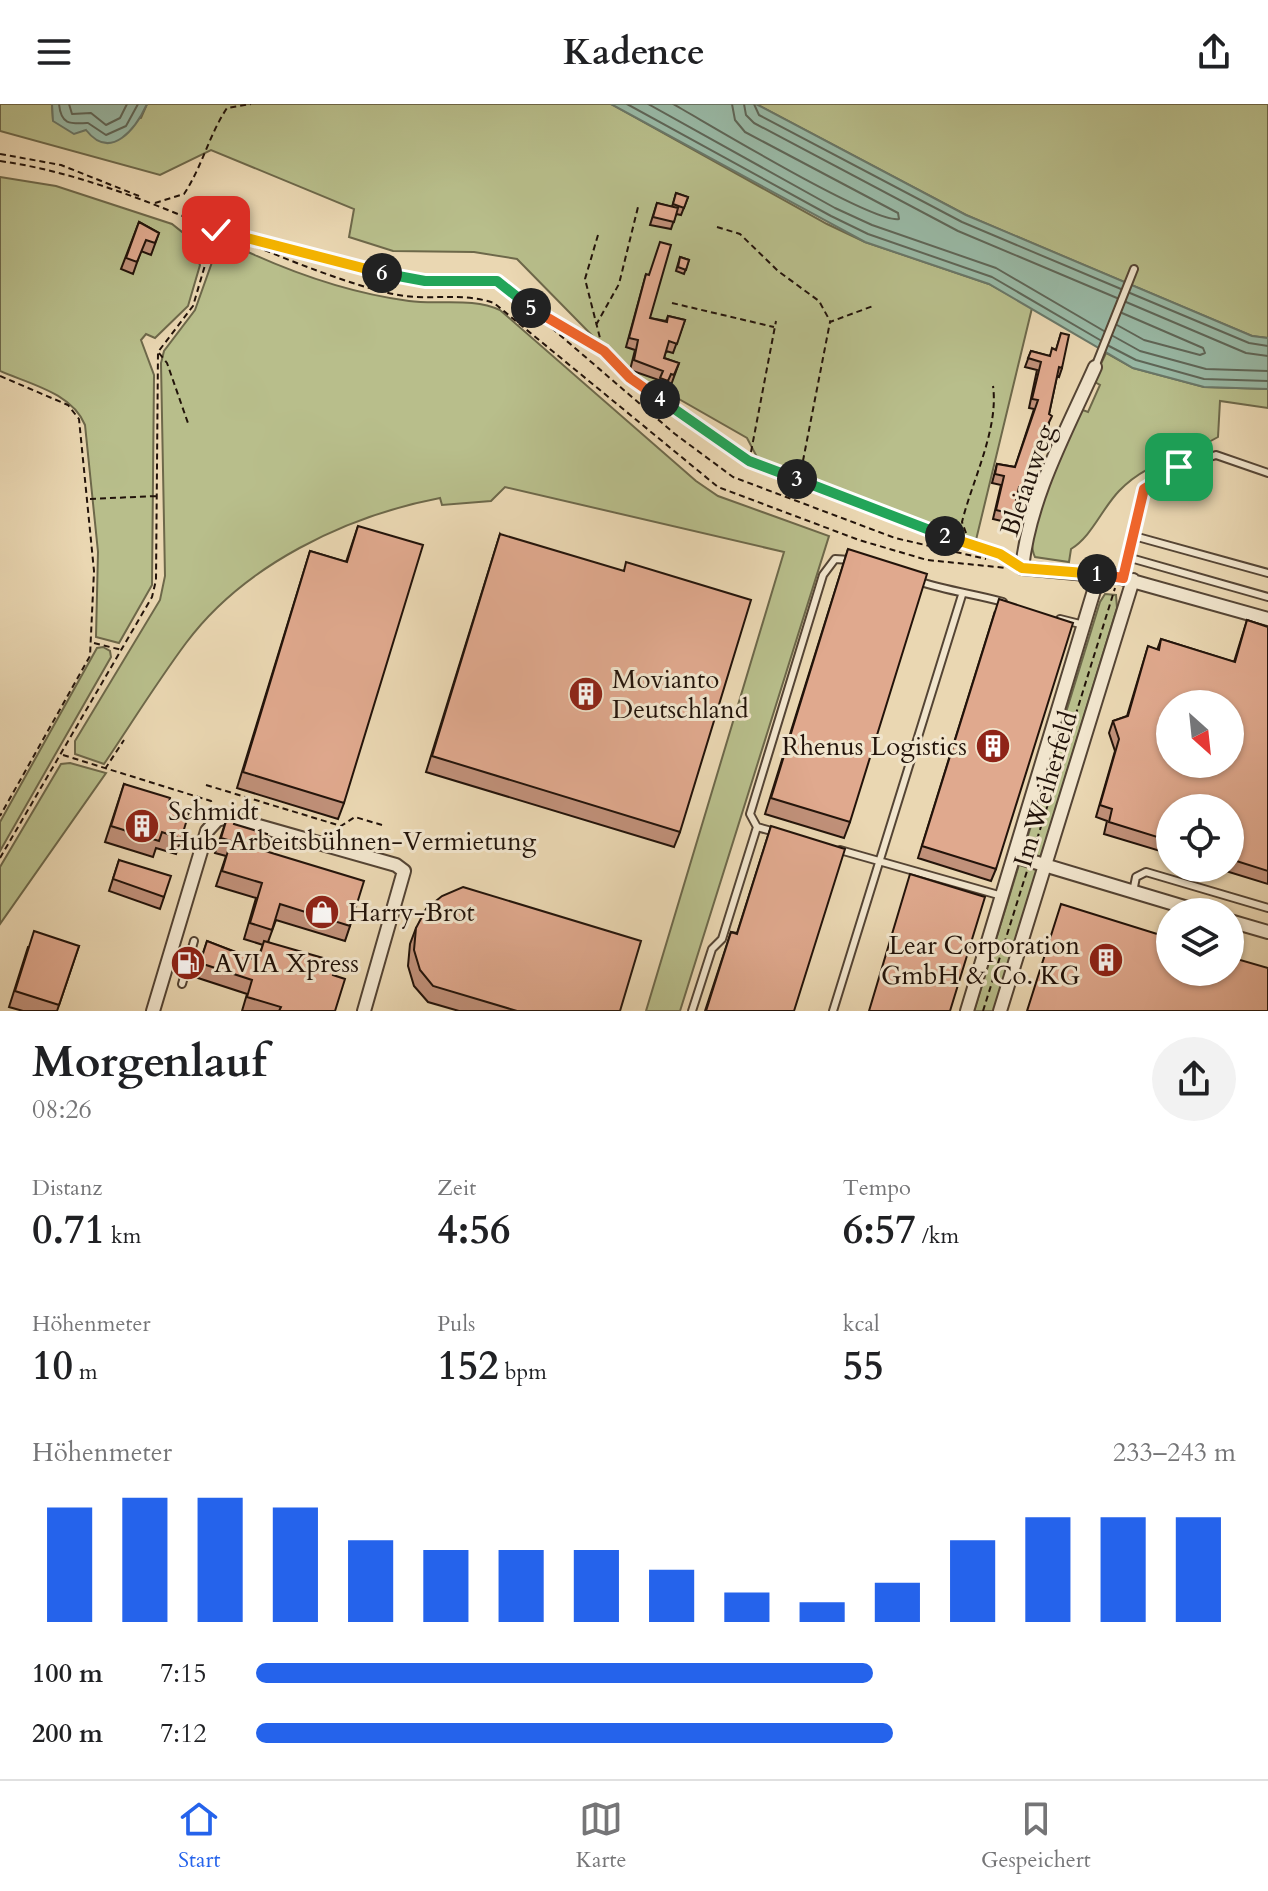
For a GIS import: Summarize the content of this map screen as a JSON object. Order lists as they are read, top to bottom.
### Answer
{
  "streets": {
    "street": ["Bleiauweg", "Im Weiherfeld"]
  },
  "places": {
    "building": [
      "Movianto Deutschland",
      "Rhenus Logistics",
      "Schmidt Hub-Arbeitsbühnen-Vermietung",
      "Lear Corporation GmbH & Co. KG"
    ],
    "shop": ["Harry-Brot"],
    "fuel station": ["AVIA Xpress"]
  },
  "north": "bottom right",
  "page": {
    "header": "Kadence",
    "pins": [
      "6",
      "5",
      "4",
      "3",
      "2",
      "1"
    ],
    "heading": ["Morgenlauf", "08:26"],
    "stats": [
      ["Distanz", "0.71 km"],
      ["Zeit", "4:56"],
      ["Tempo", "6:57 /km"],
      ["Höhenmeter", "10 m"],
      ["Puls", "152 bpm"],
      ["kcal", "55"]
    ],
    "chart": ["Höhenmeter", "233–243 m"],
    "list": [
      {
        "name": "100 m",
        "note": "7:15"
      },
      {
        "name": "200 m",
        "note": "7:12"
      }
    ],
    "tabs": ["Start", "Karte", "Gespeichert"]
  }
}
